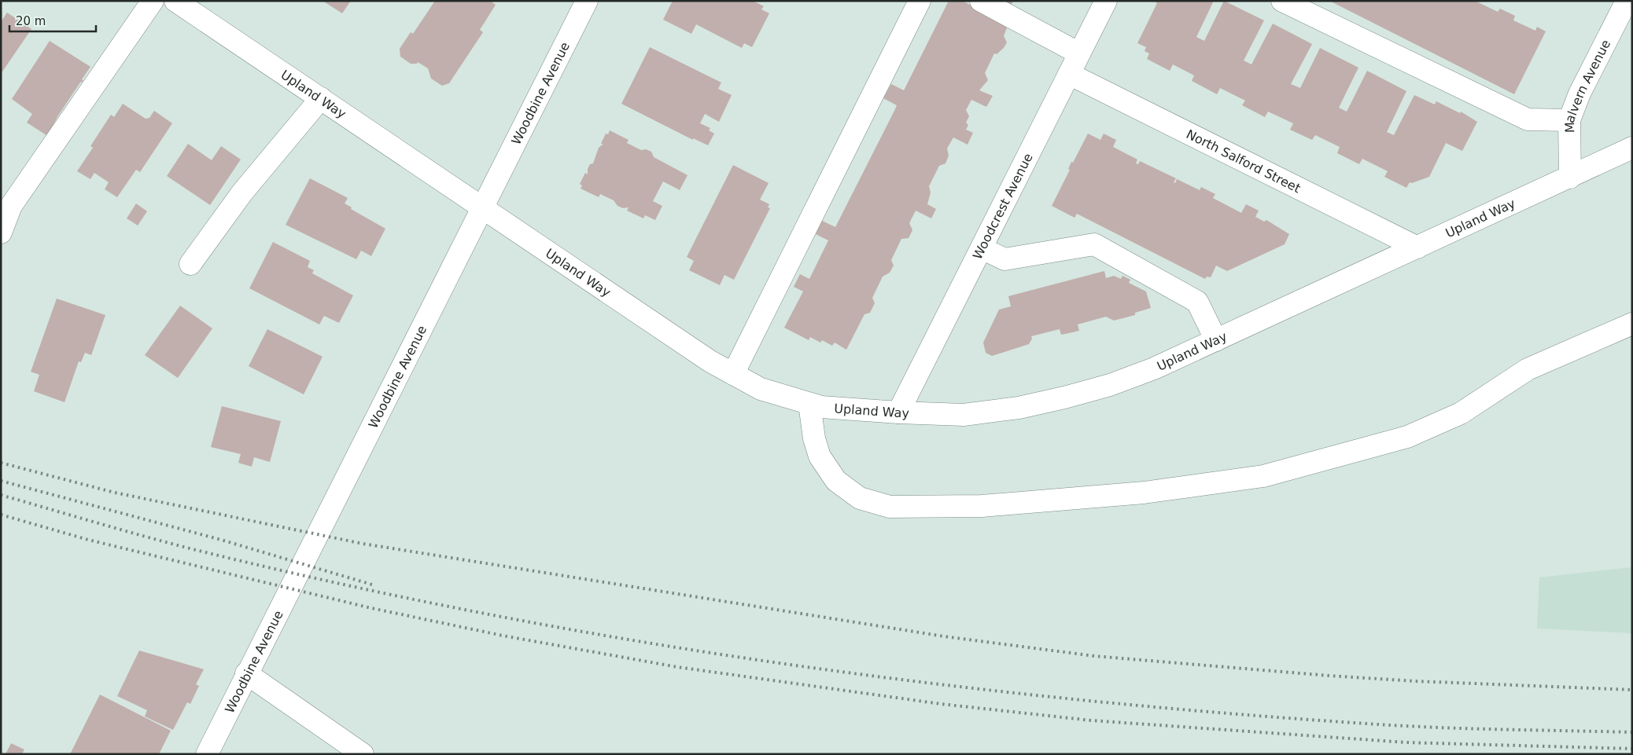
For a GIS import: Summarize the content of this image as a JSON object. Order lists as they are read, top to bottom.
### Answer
{
  "streets": {
    "street": [
      "Malvern Avenue",
      "Upland Way",
      "Woodbine Avenue",
      "North Salford Street",
      "Woodcrest Avenue"
    ]
  },
  "crossings": [
    ["Malvern Avenue", "Upland Way"],
    ["Upland Way", "Woodbine Avenue"],
    ["Upland Way", "North Salford Street"],
    ["Upland Way", "Woodcrest Avenue"],
    ["North Salford Street", "Woodcrest Avenue"]
  ],
  "scale_bar": "20 m"
}
